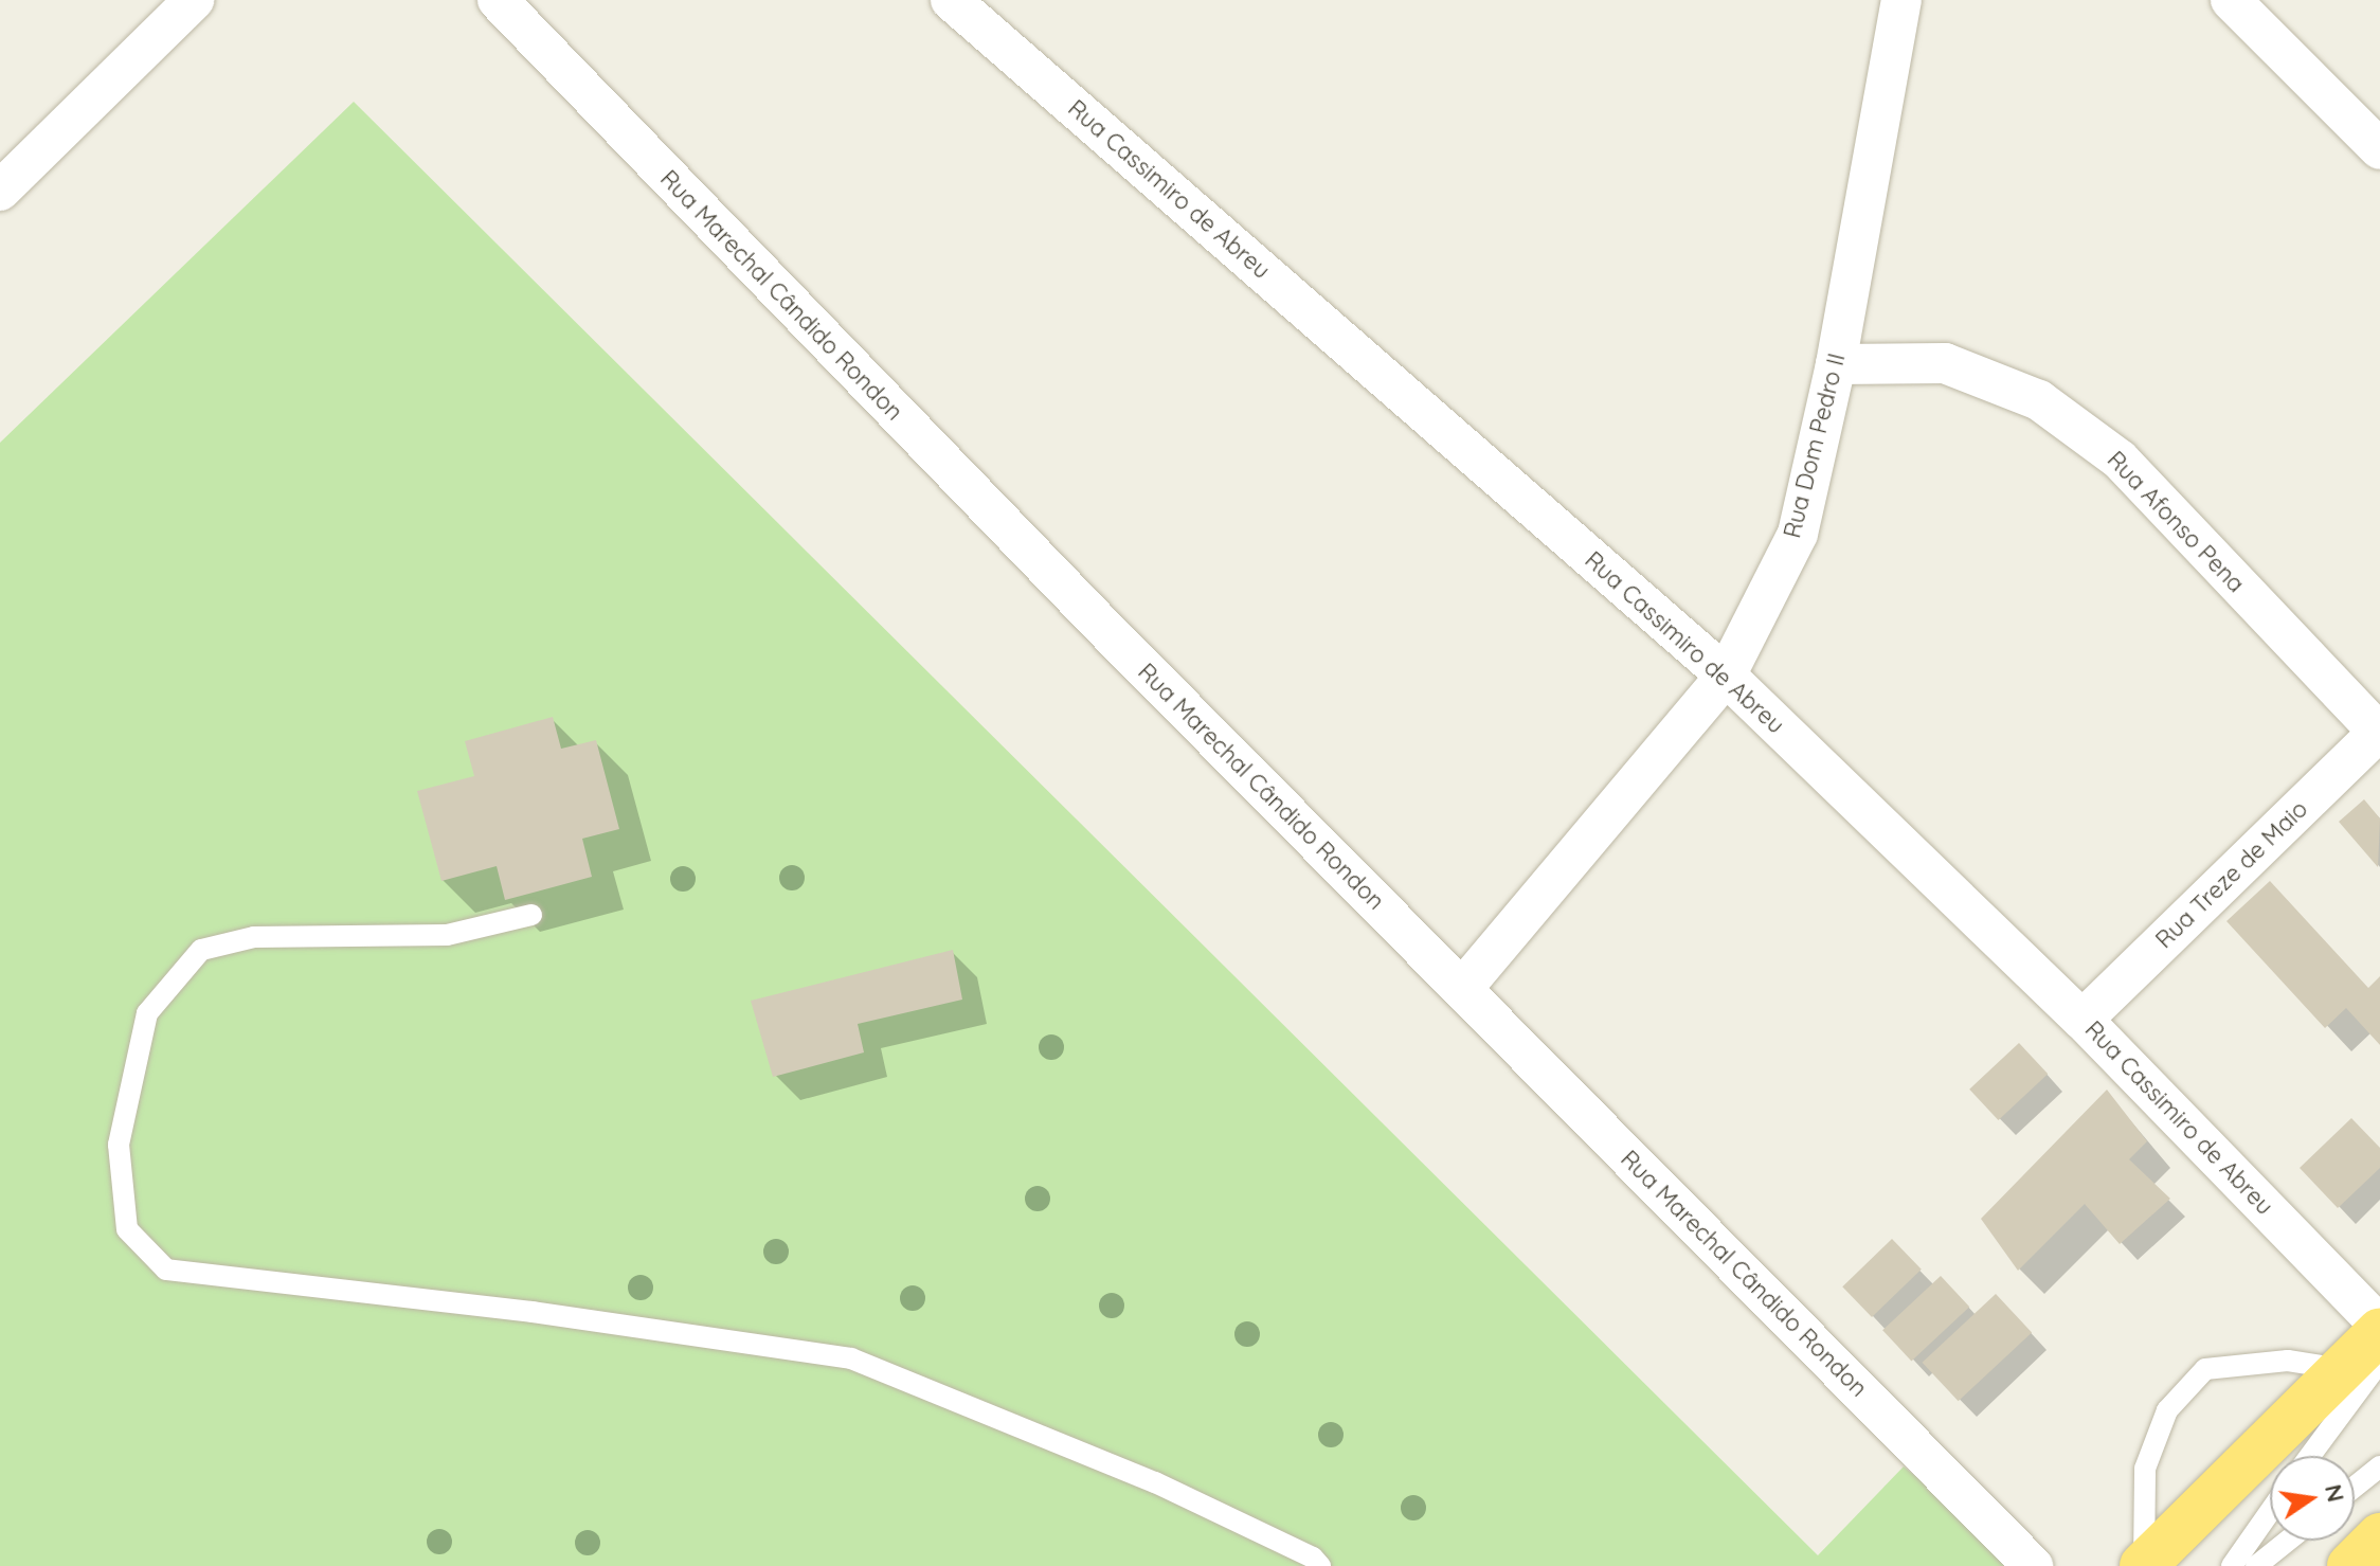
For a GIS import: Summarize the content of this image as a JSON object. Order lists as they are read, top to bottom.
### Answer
{
  "streets": {
    "street": [
      "Rua Cassimiro de Abreu",
      "Rua Marechal Cândido Rondon",
      "Rua Dom Pedro II",
      "Rua Afonso Pena",
      "Rua Treze de Maio"
    ]
  },
  "crossings": [
    ["Rua Cassimiro de Abreu", "Rua Dom Pedro II"],
    ["Rua Cassimiro de Abreu", "Rua Treze de Maio"],
    ["Rua Marechal Cândido Rondon", "Rua Dom Pedro II"],
    ["Rua Dom Pedro II", "Rua Afonso Pena"],
    ["Rua Afonso Pena", "Rua Treze de Maio"]
  ],
  "north": "right"
}
